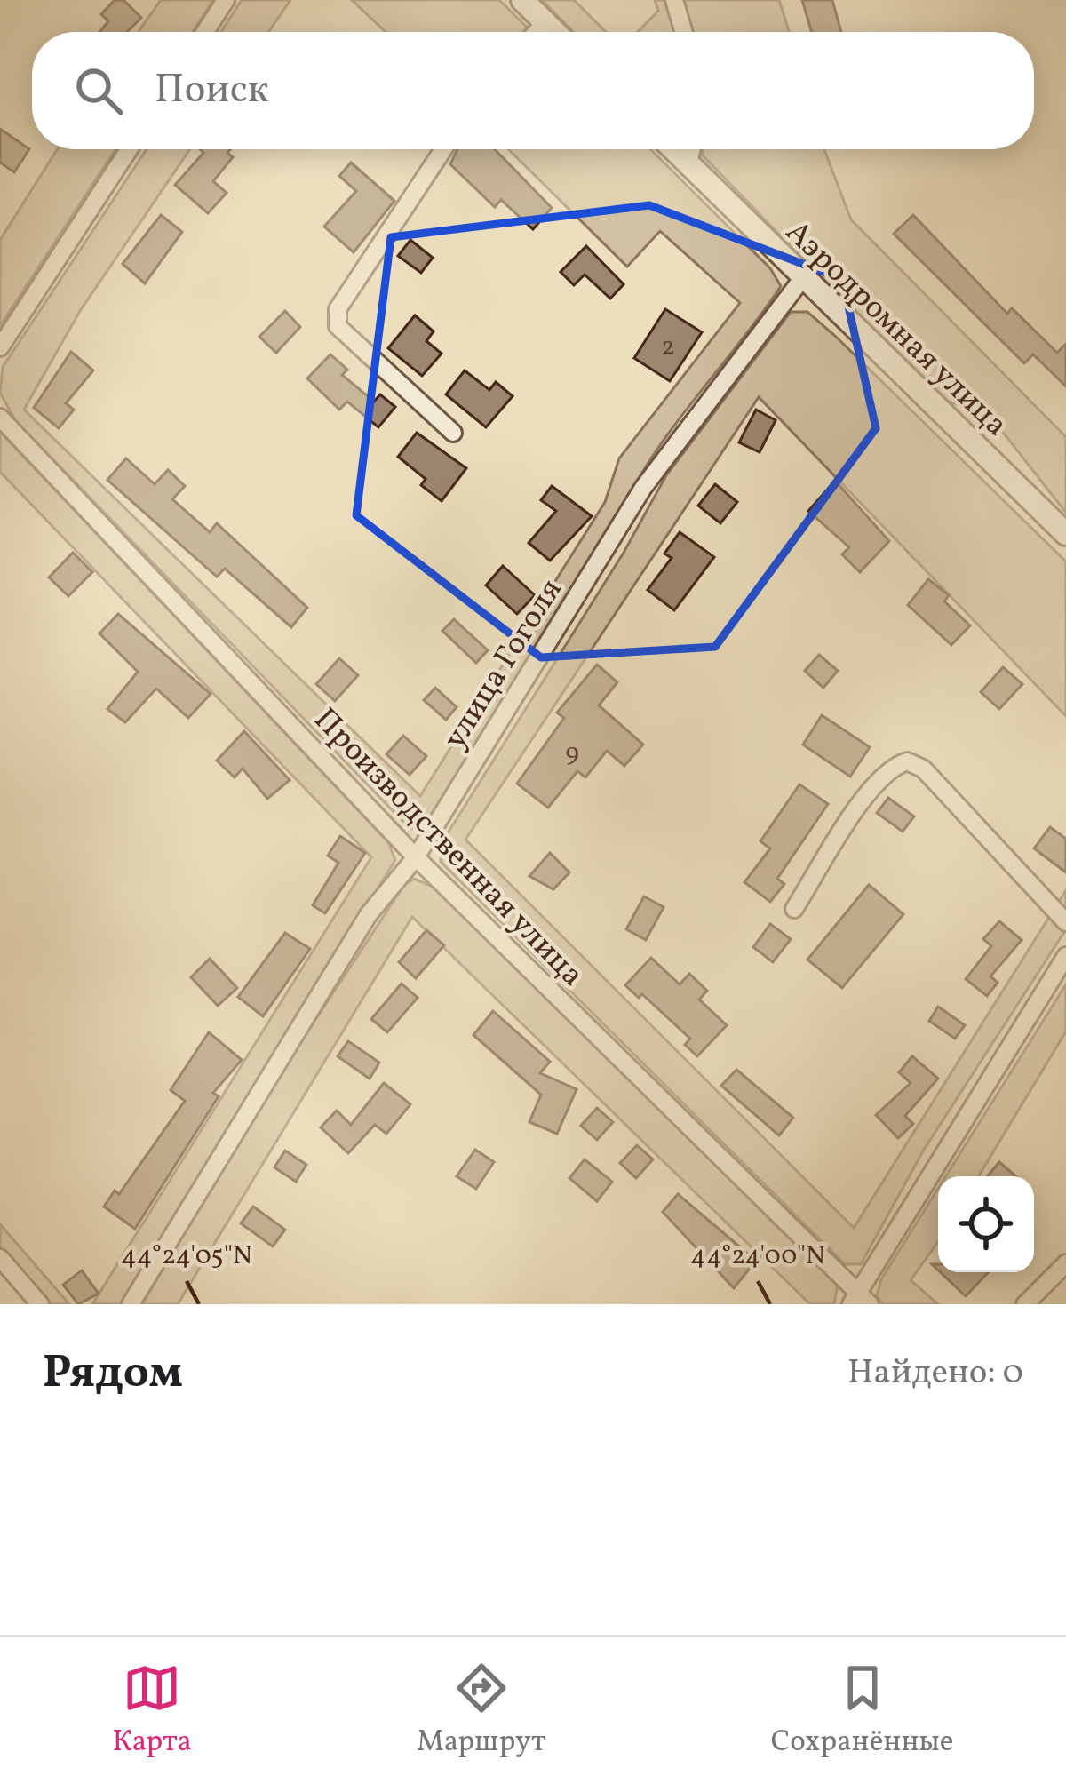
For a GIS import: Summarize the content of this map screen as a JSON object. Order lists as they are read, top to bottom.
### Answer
{
  "streets": {
    "street": ["Аэродромная улица", "улица Гоголя", "Производственная улица"]
  },
  "crossings": [
    ["Аэродромная улица", "улица Гоголя"],
    ["улица Гоголя", "Производственная улица"]
  ],
  "house_numbers": ["2", "9"],
  "page": {
    "search": "Поиск",
    "heading": ["Рядом", "Найдено: 0"],
    "nav": ["Карта", "Маршрут", "Сохранённые"]
  },
  "coordinates": ["44°24'05\"N", "44°24'00\"N"]
}
